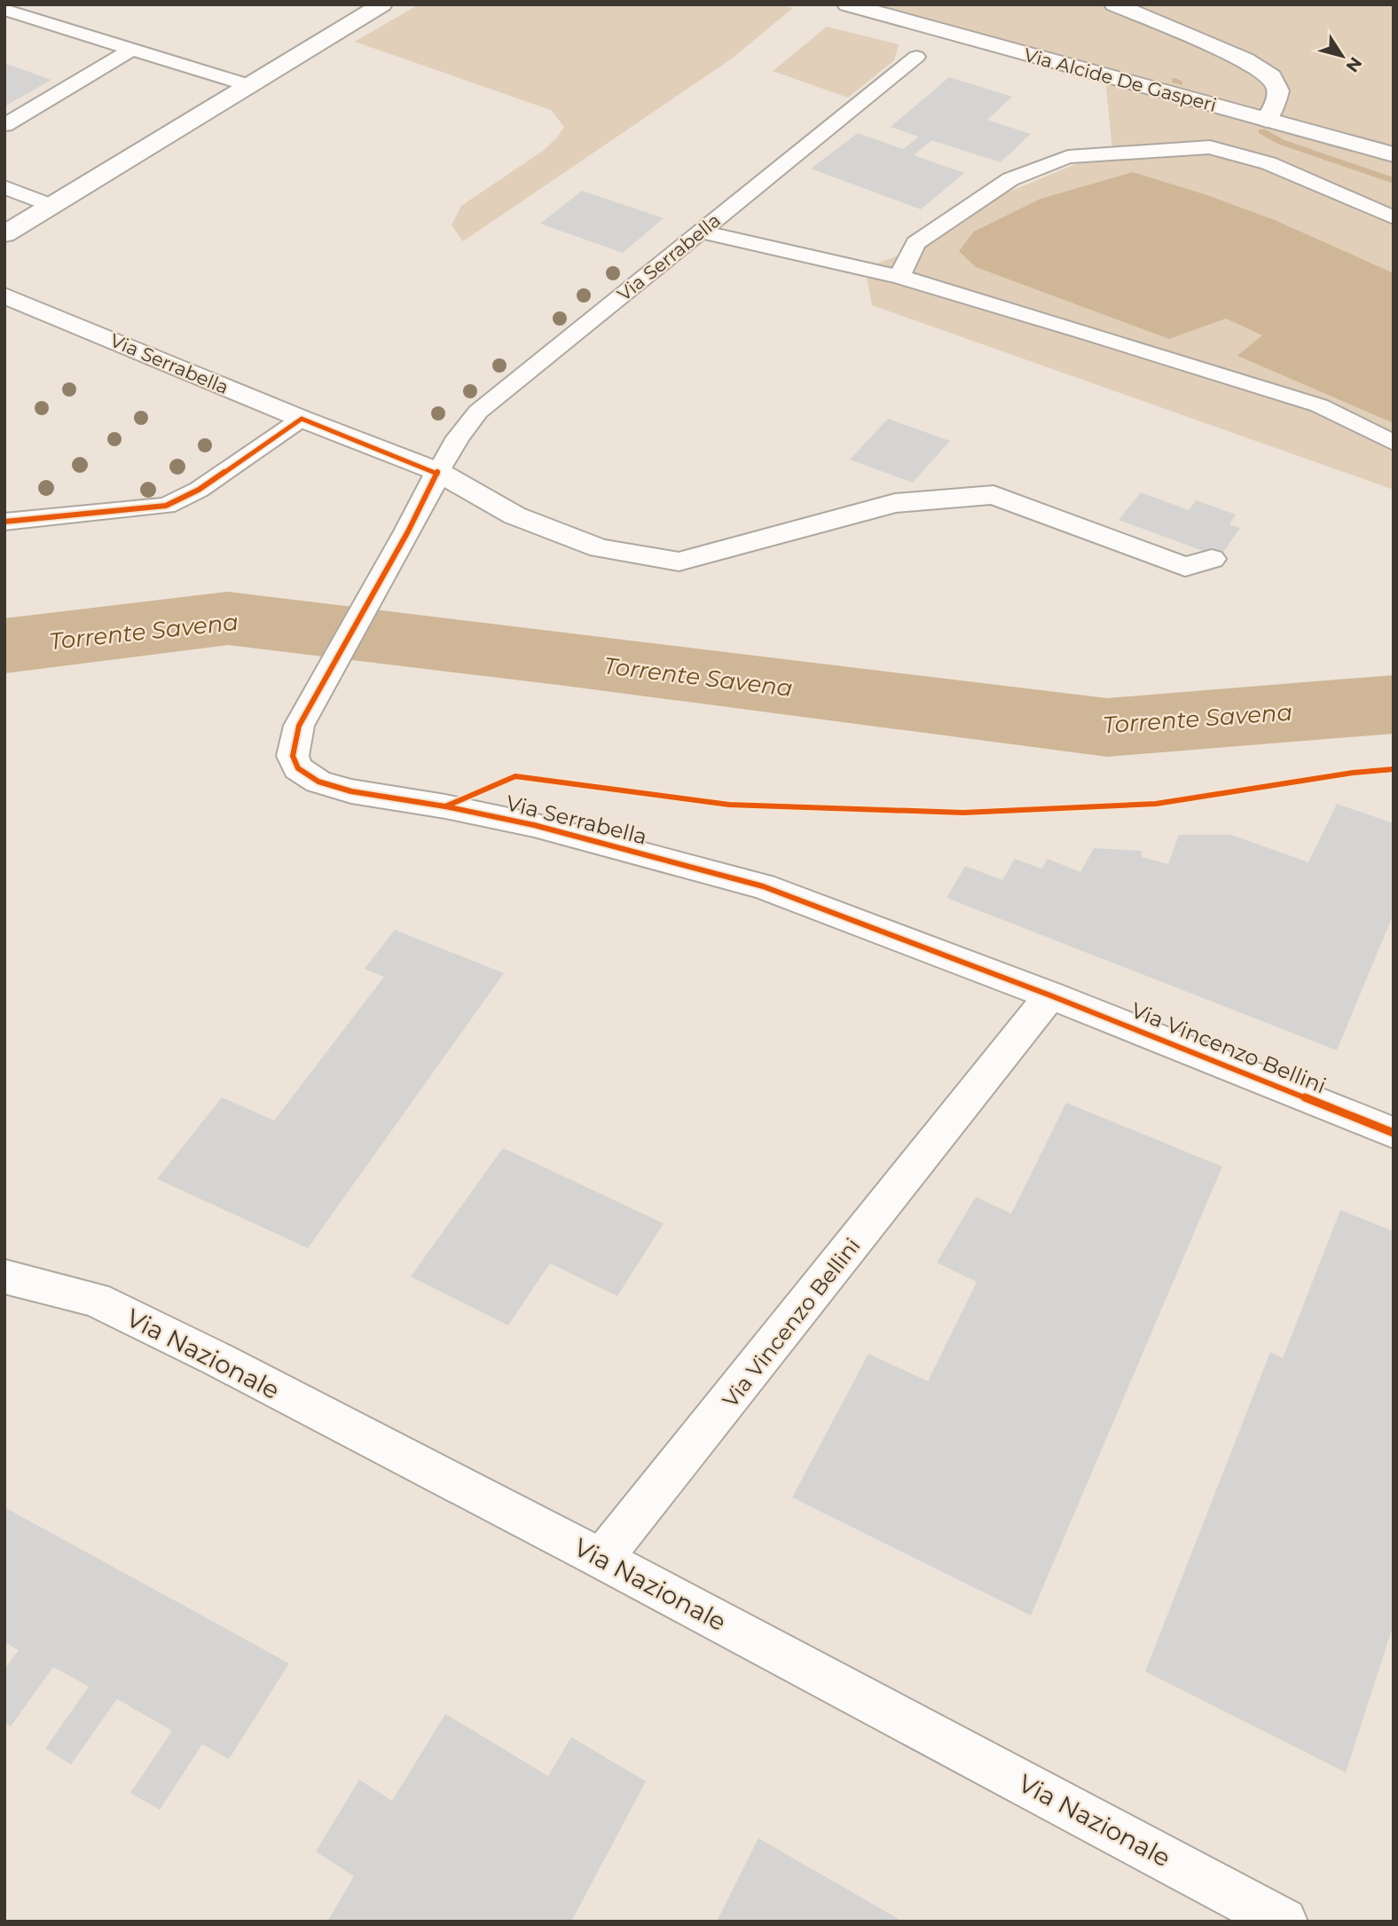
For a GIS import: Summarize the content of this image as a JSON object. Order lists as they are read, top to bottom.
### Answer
{
  "streets": {
    "street": [
      "Via Alcide De Gasperi",
      "Via Serrabella",
      "Via Vincenzo Bellini",
      "Via Nazionale"
    ]
  },
  "crossings": [
    ["Via Serrabella", "Via Vincenzo Bellini"],
    ["Via Vincenzo Bellini", "Via Nazionale"]
  ],
  "water": ["Torrente Savena"],
  "north": "bottom right"
}
